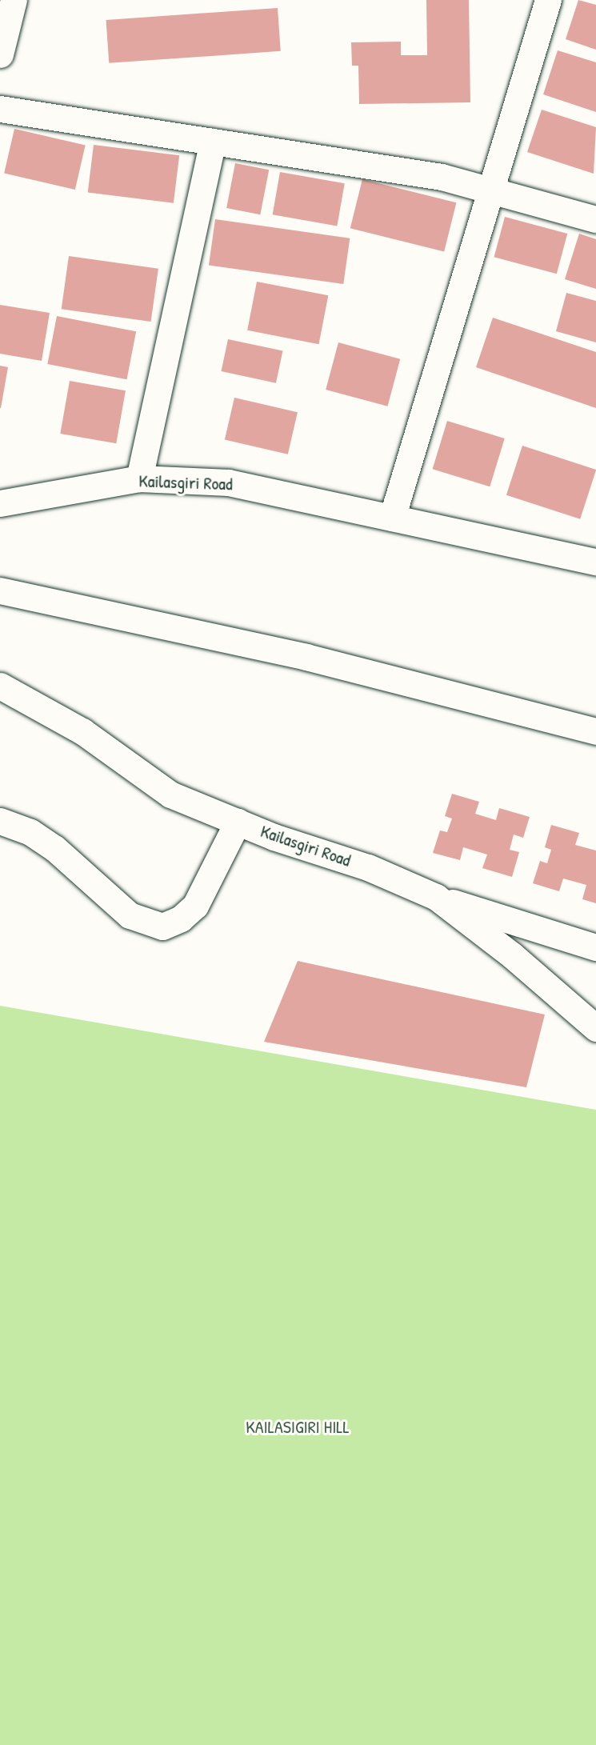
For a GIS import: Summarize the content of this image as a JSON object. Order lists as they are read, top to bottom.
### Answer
{
  "streets": {
    "street": ["Kailasgiri Road"]
  },
  "parks": ["KAILASIGIRI HILL"]
}
